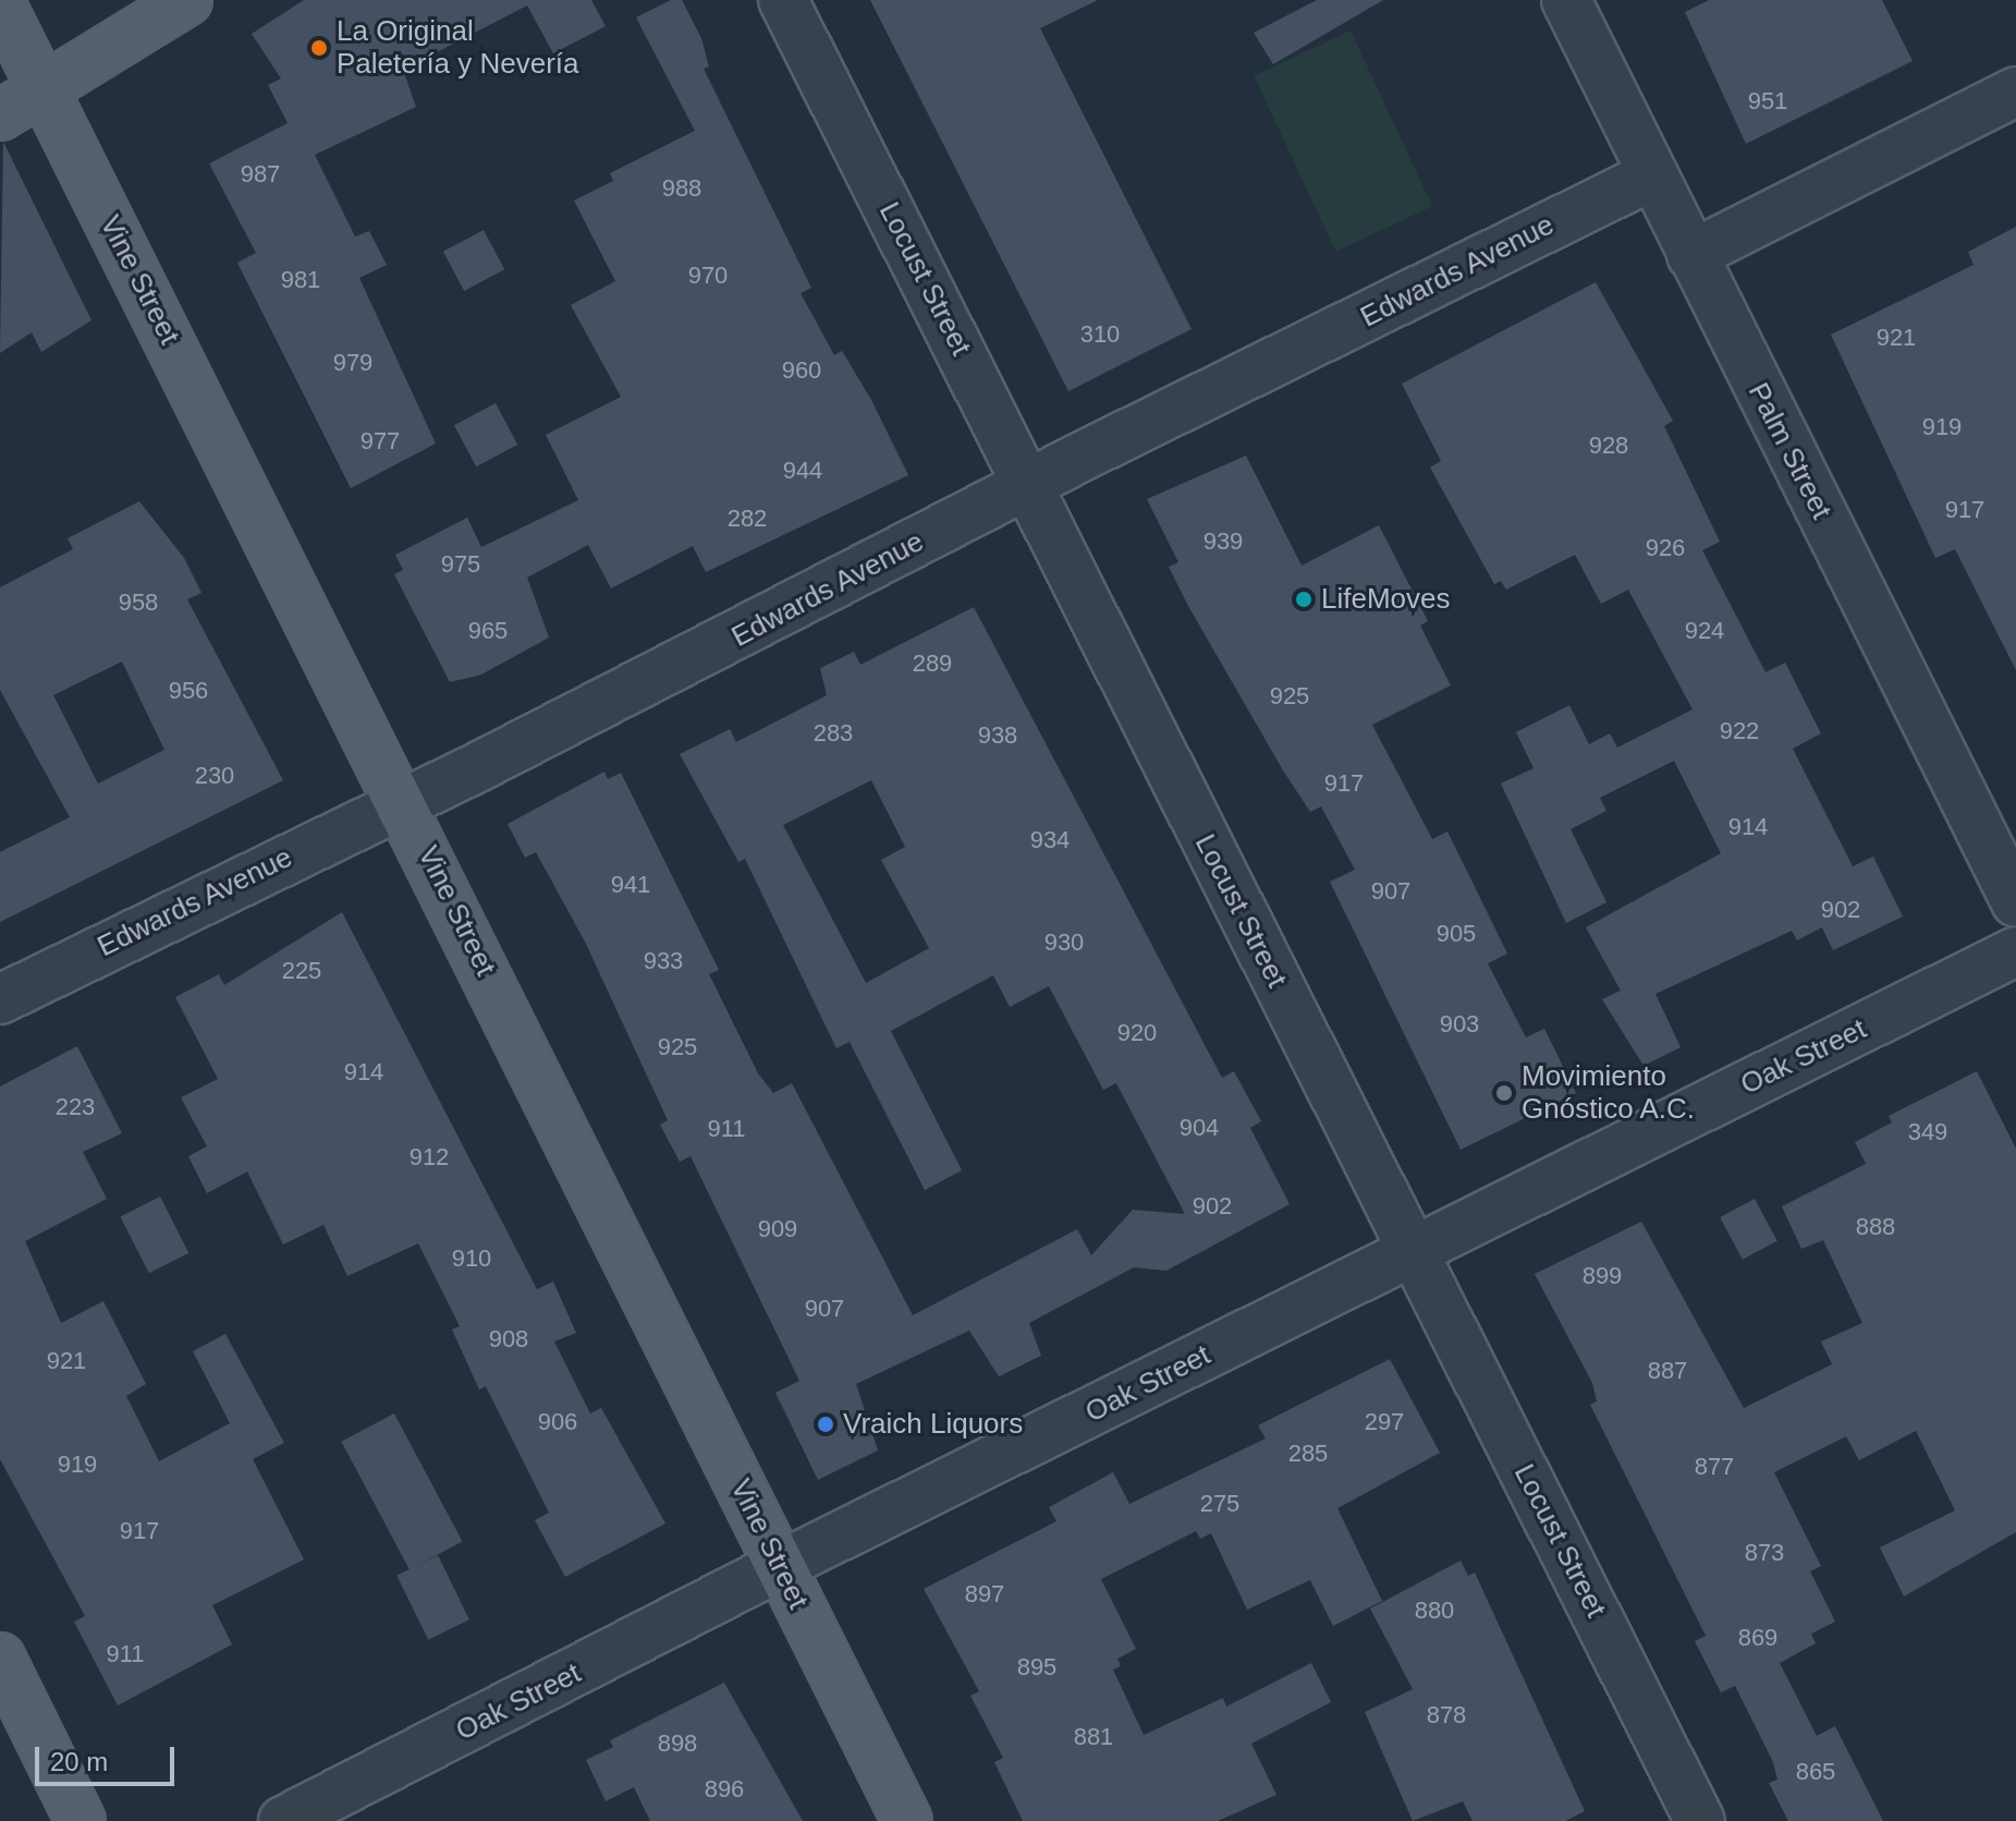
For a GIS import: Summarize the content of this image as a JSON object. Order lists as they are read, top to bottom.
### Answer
{
  "streets": {
    "main road": ["Vine Street"],
    "street": [
      "Edwards Avenue",
      "Locust Street",
      "Palm Street",
      "Oak Street"
    ]
  },
  "crossings": [
    ["Edwards Avenue", "Locust Street"],
    ["Edwards Avenue", "Vine Street"],
    ["Edwards Avenue", "Palm Street"],
    ["Locust Street", "Oak Street"],
    ["Vine Street", "Oak Street"]
  ],
  "places": [
    "La Original Paletería y Nevería",
    "LifeMoves",
    "Movimiento Gnóstico A.C.",
    "Vraich Liquors"
  ],
  "house_numbers": [
    "951",
    "987",
    "988",
    "970",
    "981",
    "310",
    "921",
    "979",
    "960",
    "919",
    "977",
    "928",
    "944",
    "917",
    "282",
    "939",
    "926",
    "975",
    "958",
    "965",
    "924",
    "289",
    "956",
    "925",
    "922",
    "283",
    "938",
    "230",
    "917",
    "914",
    "934",
    "941",
    "907",
    "902",
    "905",
    "930",
    "933",
    "225",
    "903",
    "920",
    "925",
    "914",
    "223",
    "904",
    "911",
    "349",
    "912",
    "902",
    "888",
    "909",
    "910",
    "899",
    "907",
    "908",
    "921",
    "887",
    "906",
    "297",
    "285",
    "919",
    "877",
    "275",
    "917",
    "873",
    "897",
    "880",
    "869",
    "911",
    "895",
    "878",
    "881",
    "898",
    "865",
    "896"
  ],
  "scale_bar": "20 m"
}
